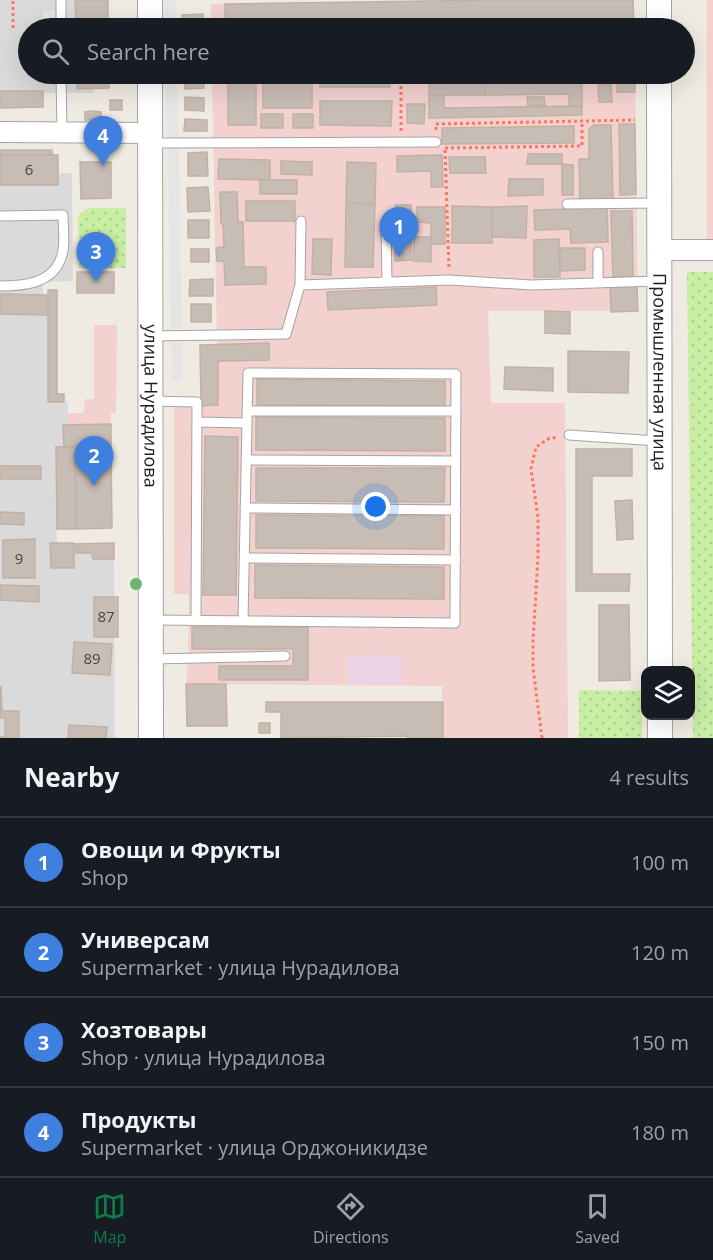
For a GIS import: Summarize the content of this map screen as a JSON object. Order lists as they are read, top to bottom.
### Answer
{
  "streets": {
    "street": ["Промышленная улица", "улица Нурадилова"]
  },
  "house_numbers": [
    "6",
    "9",
    "87",
    "89"
  ],
  "page": {
    "search": "Search here",
    "pins": [
      "4",
      "1",
      "3",
      "2"
    ],
    "heading": ["Nearby", "4 results"],
    "list": [
      {
        "mark": "1",
        "name": "Овощи и Фрукты",
        "note": "Shop",
        "value": "100 m"
      },
      {
        "mark": "2",
        "name": "Универсам",
        "note": "Supermarket · улица Нурадилова",
        "value": "120 m"
      },
      {
        "mark": "3",
        "name": "Хозтовары",
        "note": "Shop · улица Нурадилова",
        "value": "150 m"
      },
      {
        "mark": "4",
        "name": "Продукты",
        "note": "Supermarket · улица Орджоникидзе",
        "value": "180 m"
      }
    ],
    "nav": ["Map", "Directions", "Saved"]
  }
}
